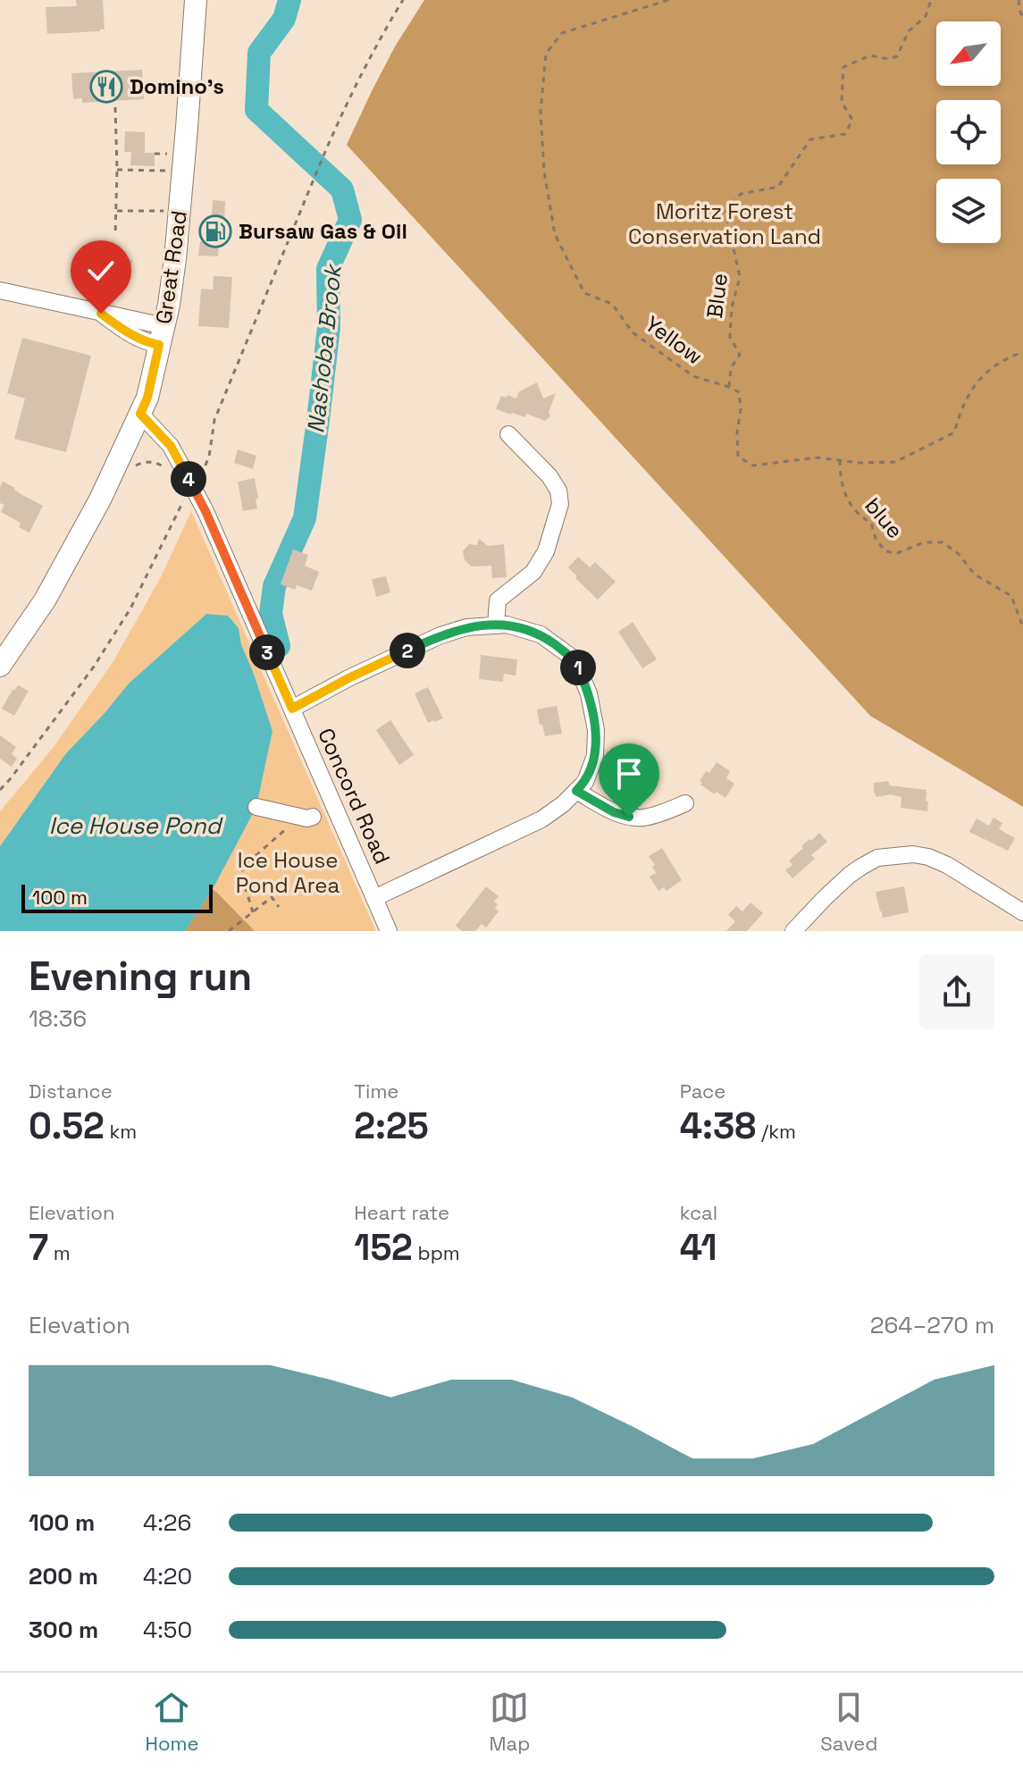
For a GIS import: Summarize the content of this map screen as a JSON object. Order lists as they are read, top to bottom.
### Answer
{
  "streets": {
    "main road": ["Great Road"],
    "street": ["Concord Road"],
    "path": ["Blue", "Yellow", "blue"]
  },
  "crossings": [
    ["Great Road", "Concord Road"],
    ["Blue", "Yellow"]
  ],
  "water": ["Nashoba Brook", "Ice House Pond"],
  "parks": ["Moritz Forest Conservation Land", "Ice House Pond Area"],
  "places": {
    "restaurant": ["Domino's"],
    "fuel station": ["Bursaw Gas & Oil"]
  },
  "scale_bar": "100 m",
  "north": "bottom left",
  "page": {
    "pins": [
      "4",
      "2",
      "3",
      "1"
    ],
    "scale": "100 m",
    "heading": ["Evening run", "18:36"],
    "stats": [
      ["Distance", "0.52 km"],
      ["Time", "2:25"],
      ["Pace", "4:38 /km"],
      ["Elevation", "7 m"],
      ["Heart rate", "152 bpm"],
      ["kcal", "41"]
    ],
    "chart": ["Elevation", "264–270 m"],
    "list": [
      {
        "name": "100 m",
        "note": "4:26"
      },
      {
        "name": "200 m",
        "note": "4:20"
      },
      {
        "name": "300 m",
        "note": "4:50"
      }
    ],
    "tabs": ["Home", "Map", "Saved"]
  }
}
